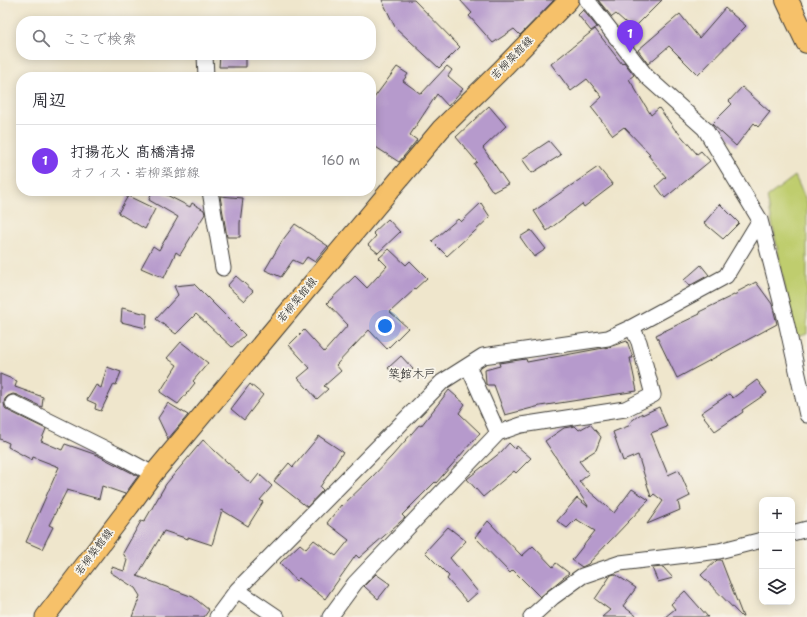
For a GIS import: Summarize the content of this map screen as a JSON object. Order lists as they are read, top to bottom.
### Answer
{
  "streets": {
    "main road": ["若柳築館線"]
  },
  "districts": ["築館木戸"],
  "page": {
    "search": "ここで検索",
    "pins": "1",
    "heading": "周辺",
    "list": [
      {
        "mark": "1",
        "name": "打揚花火 髙橋清掃",
        "note": "オフィス · 若柳築館線",
        "value": "160 m"
      }
    ],
    "map_buttons": ["+", "−"]
  }
}
